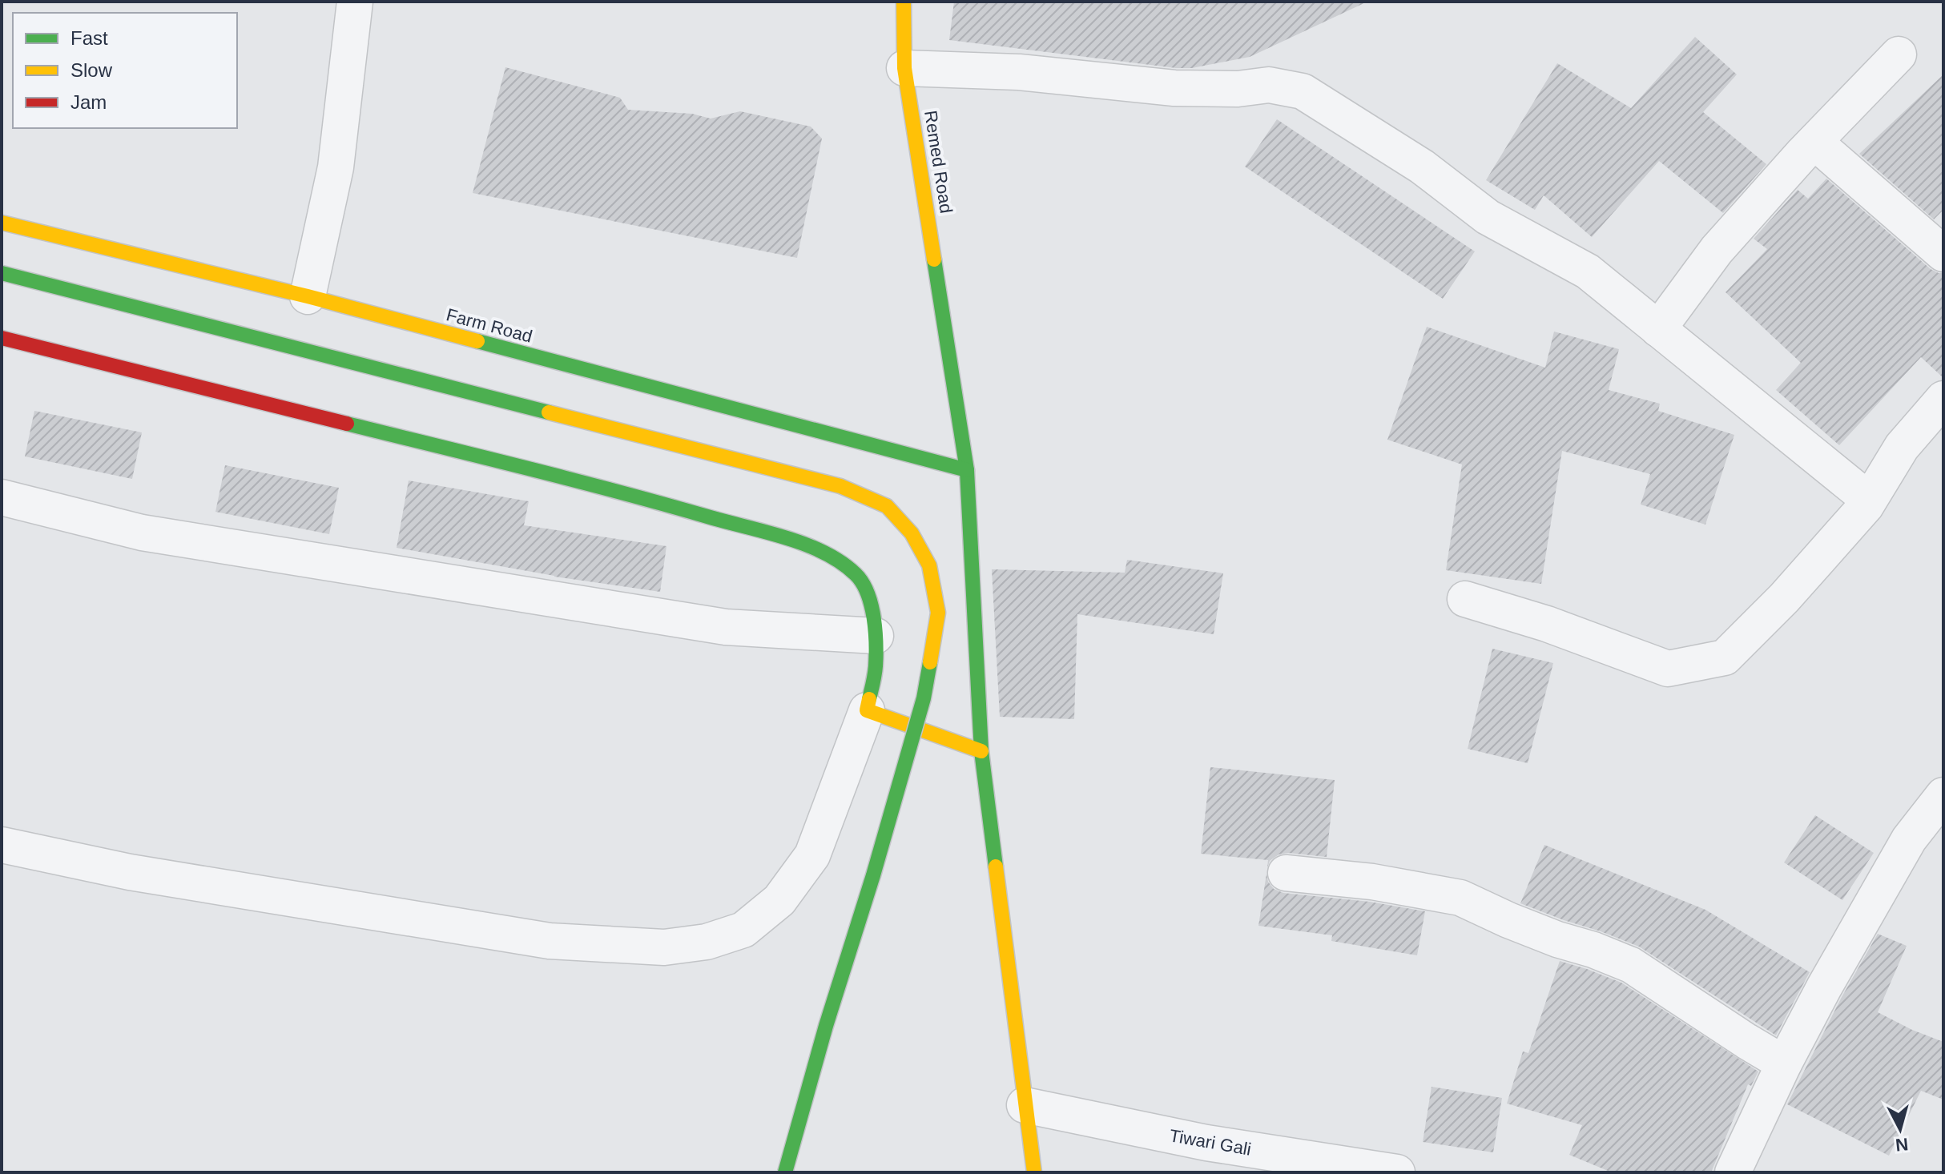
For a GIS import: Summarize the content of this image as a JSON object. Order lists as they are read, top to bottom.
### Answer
{
  "streets": {
    "street": ["Remed Road", "Farm Road", "Tiwari Gali"]
  },
  "crossings": [
    ["Remed Road", "Farm Road"],
    ["Remed Road", "Tiwari Gali"]
  ],
  "legend": ["Fast", "Slow", "Jam"],
  "north": "bottom"
}
